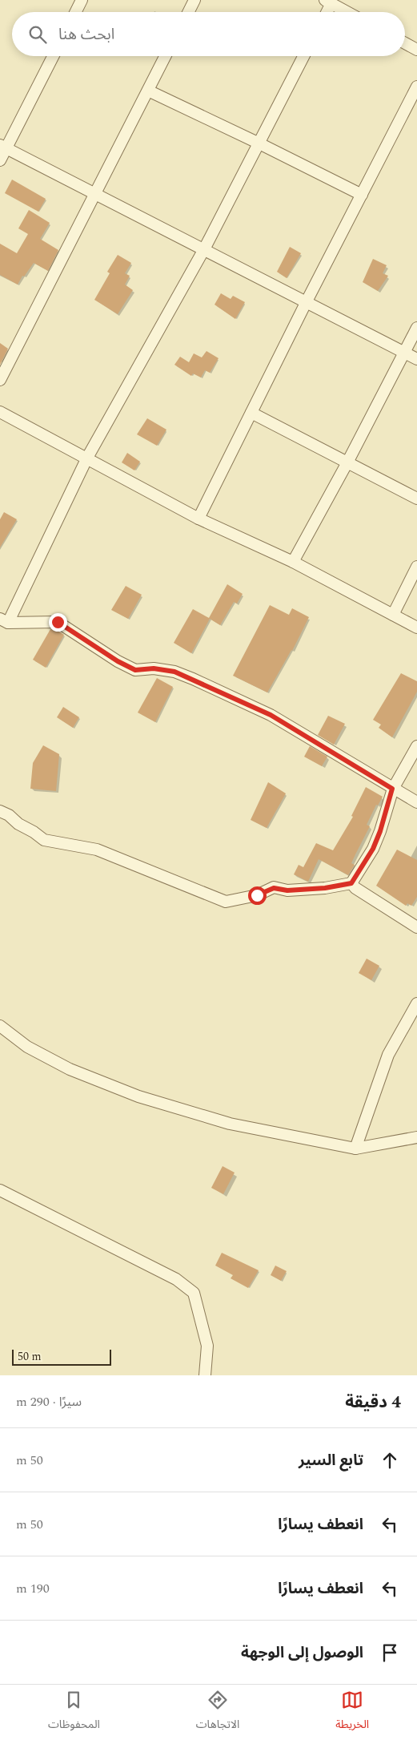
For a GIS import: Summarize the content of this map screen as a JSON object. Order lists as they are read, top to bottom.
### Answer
{
  "scale_bar": "50 m",
  "page": {
    "search": "ابحث هنا",
    "scale": "50 m",
    "heading": ["4 دقيقة", "سيرًا · 290 m"],
    "list": [
      ["تابع السير", "50 m"],
      ["انعطف يسارًا", "50 m"],
      ["انعطف يسارًا", "190 m"],
      "الوصول إلى الوجهة"
    ],
    "nav": ["الخريطة", "الاتجاهات", "المحفوظات"]
  }
}
